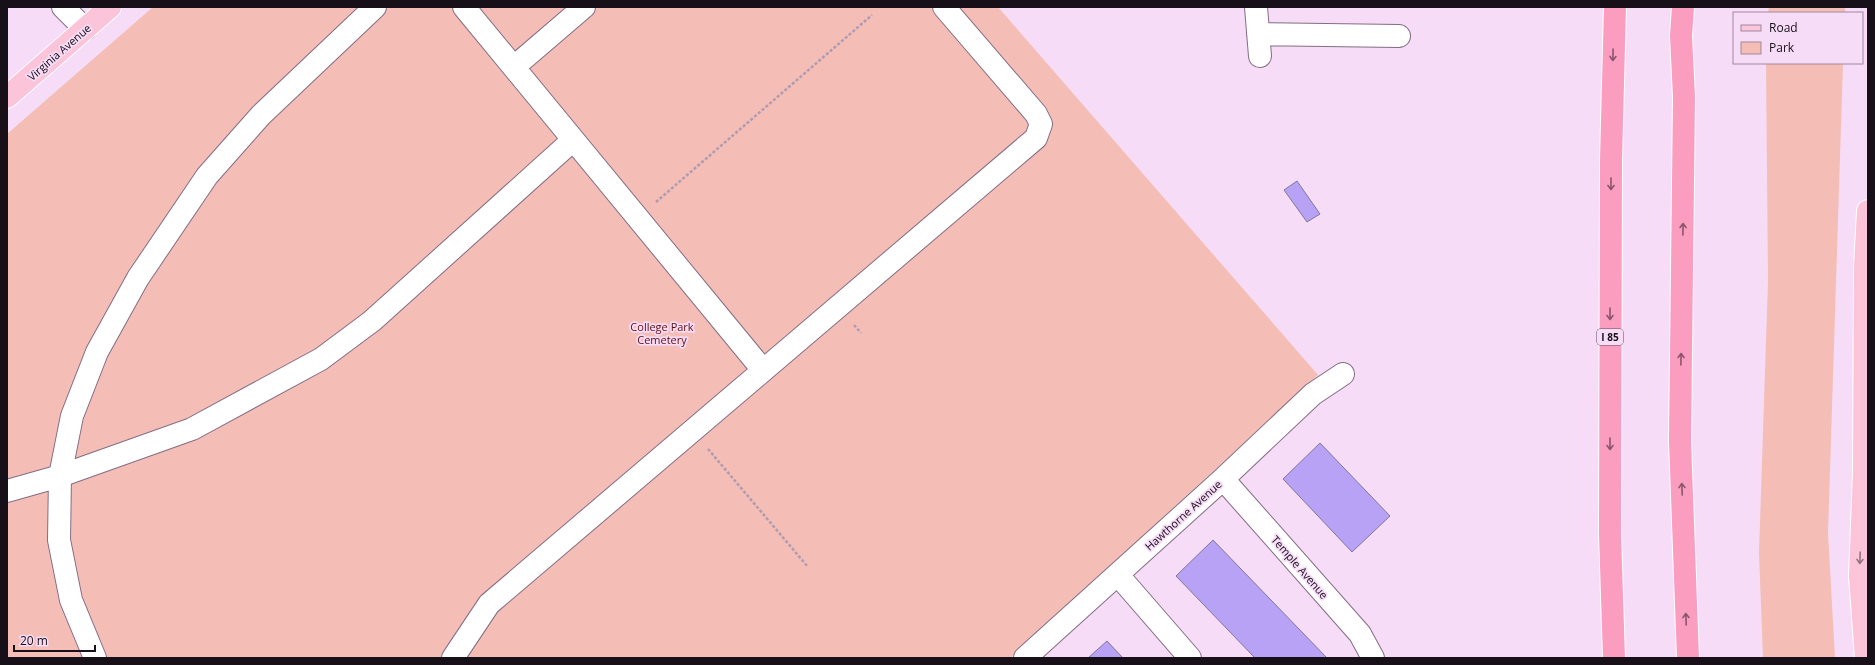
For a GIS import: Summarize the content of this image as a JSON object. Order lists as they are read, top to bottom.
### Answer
{
  "streets": {
    "highway": ["I 85"],
    "main road": ["Virginia Avenue"],
    "street": ["Hawthorne Avenue", "Temple Avenue"]
  },
  "crossings": [
    ["Hawthorne Avenue", "Temple Avenue"]
  ],
  "parks": ["College Park Cemetery"],
  "legend": ["Road", "Park"],
  "scale_bar": "20 m"
}
